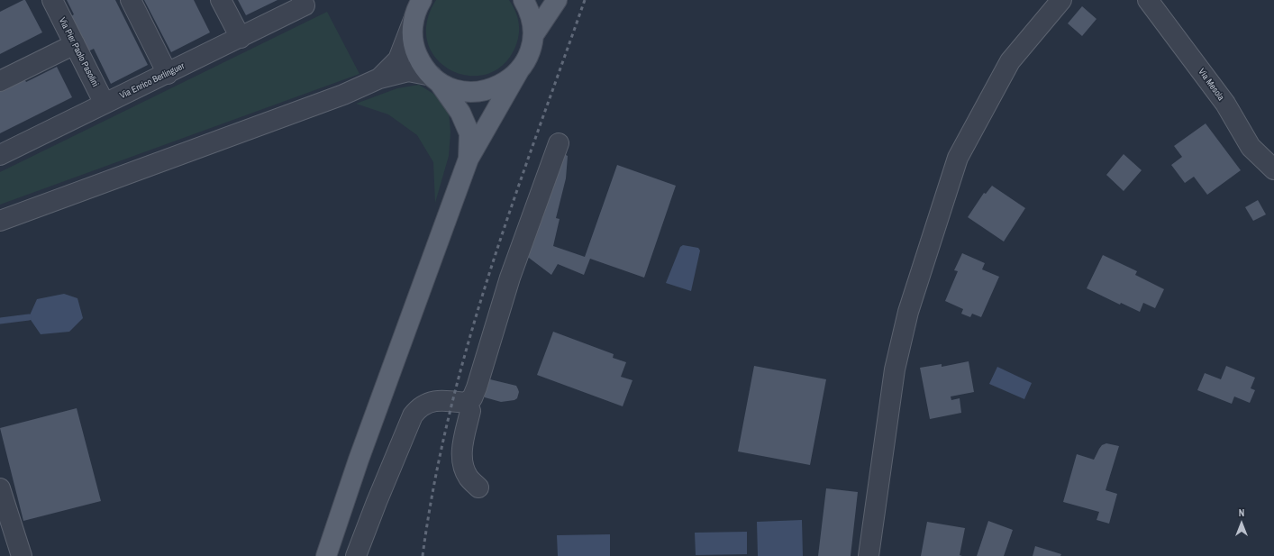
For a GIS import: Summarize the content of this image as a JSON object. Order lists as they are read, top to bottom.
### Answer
{
  "streets": {
    "street": ["Via Pier Paolo Pasolini", "Via Enrico Berlinguer", "Via Mesola"]
  },
  "crossings": [
    ["Via Pier Paolo Pasolini", "Via Enrico Berlinguer"]
  ],
  "north": "top"
}
